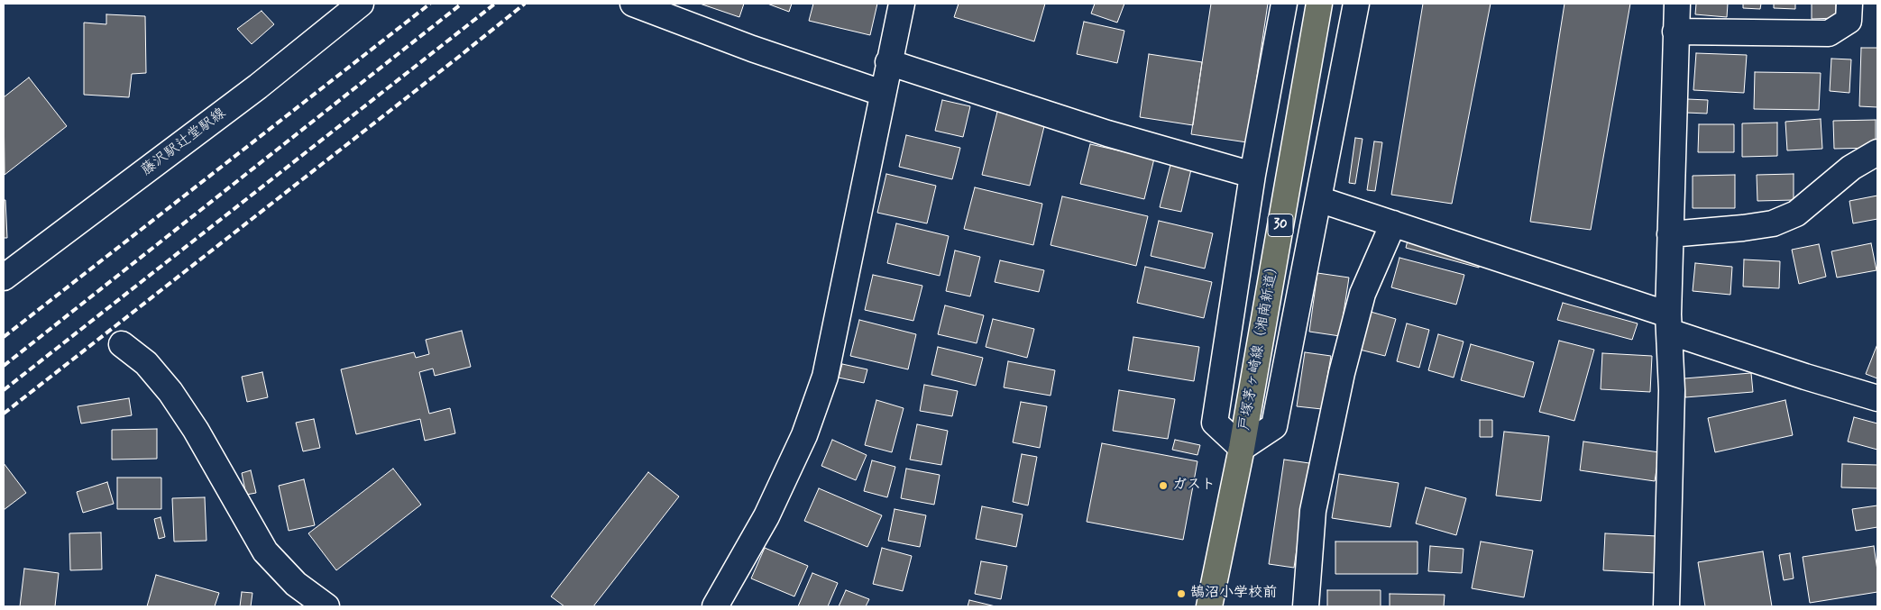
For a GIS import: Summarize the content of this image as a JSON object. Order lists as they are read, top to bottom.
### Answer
{
  "streets": {
    "main road": ["30", "戸塚茅ヶ崎線（湘南新道）"],
    "street": ["藤沢駅辻堂駅線"]
  },
  "places": ["ガスト", "鵠沼小学校前"]
}
